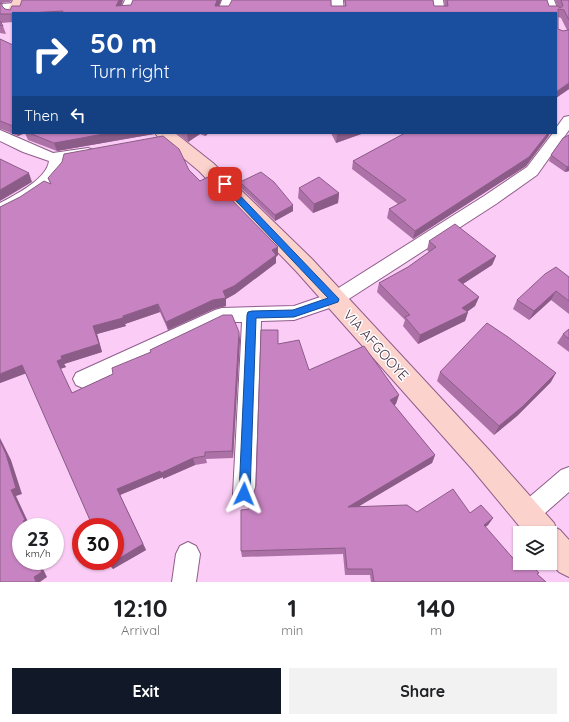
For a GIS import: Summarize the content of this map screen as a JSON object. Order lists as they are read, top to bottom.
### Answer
{
  "streets": {
    "main road": ["VIA AFGOOYE"]
  },
  "page": {
    "turn": ["50 m", "Turn right"],
    "then": "Then",
    "speed": "23 km/h",
    "limit": "30",
    "eta": [
      "12:10",
      "Arrival",
      "1",
      "min",
      "140",
      "m"
    ],
    "buttons": ["Exit", "Share"]
  }
}
